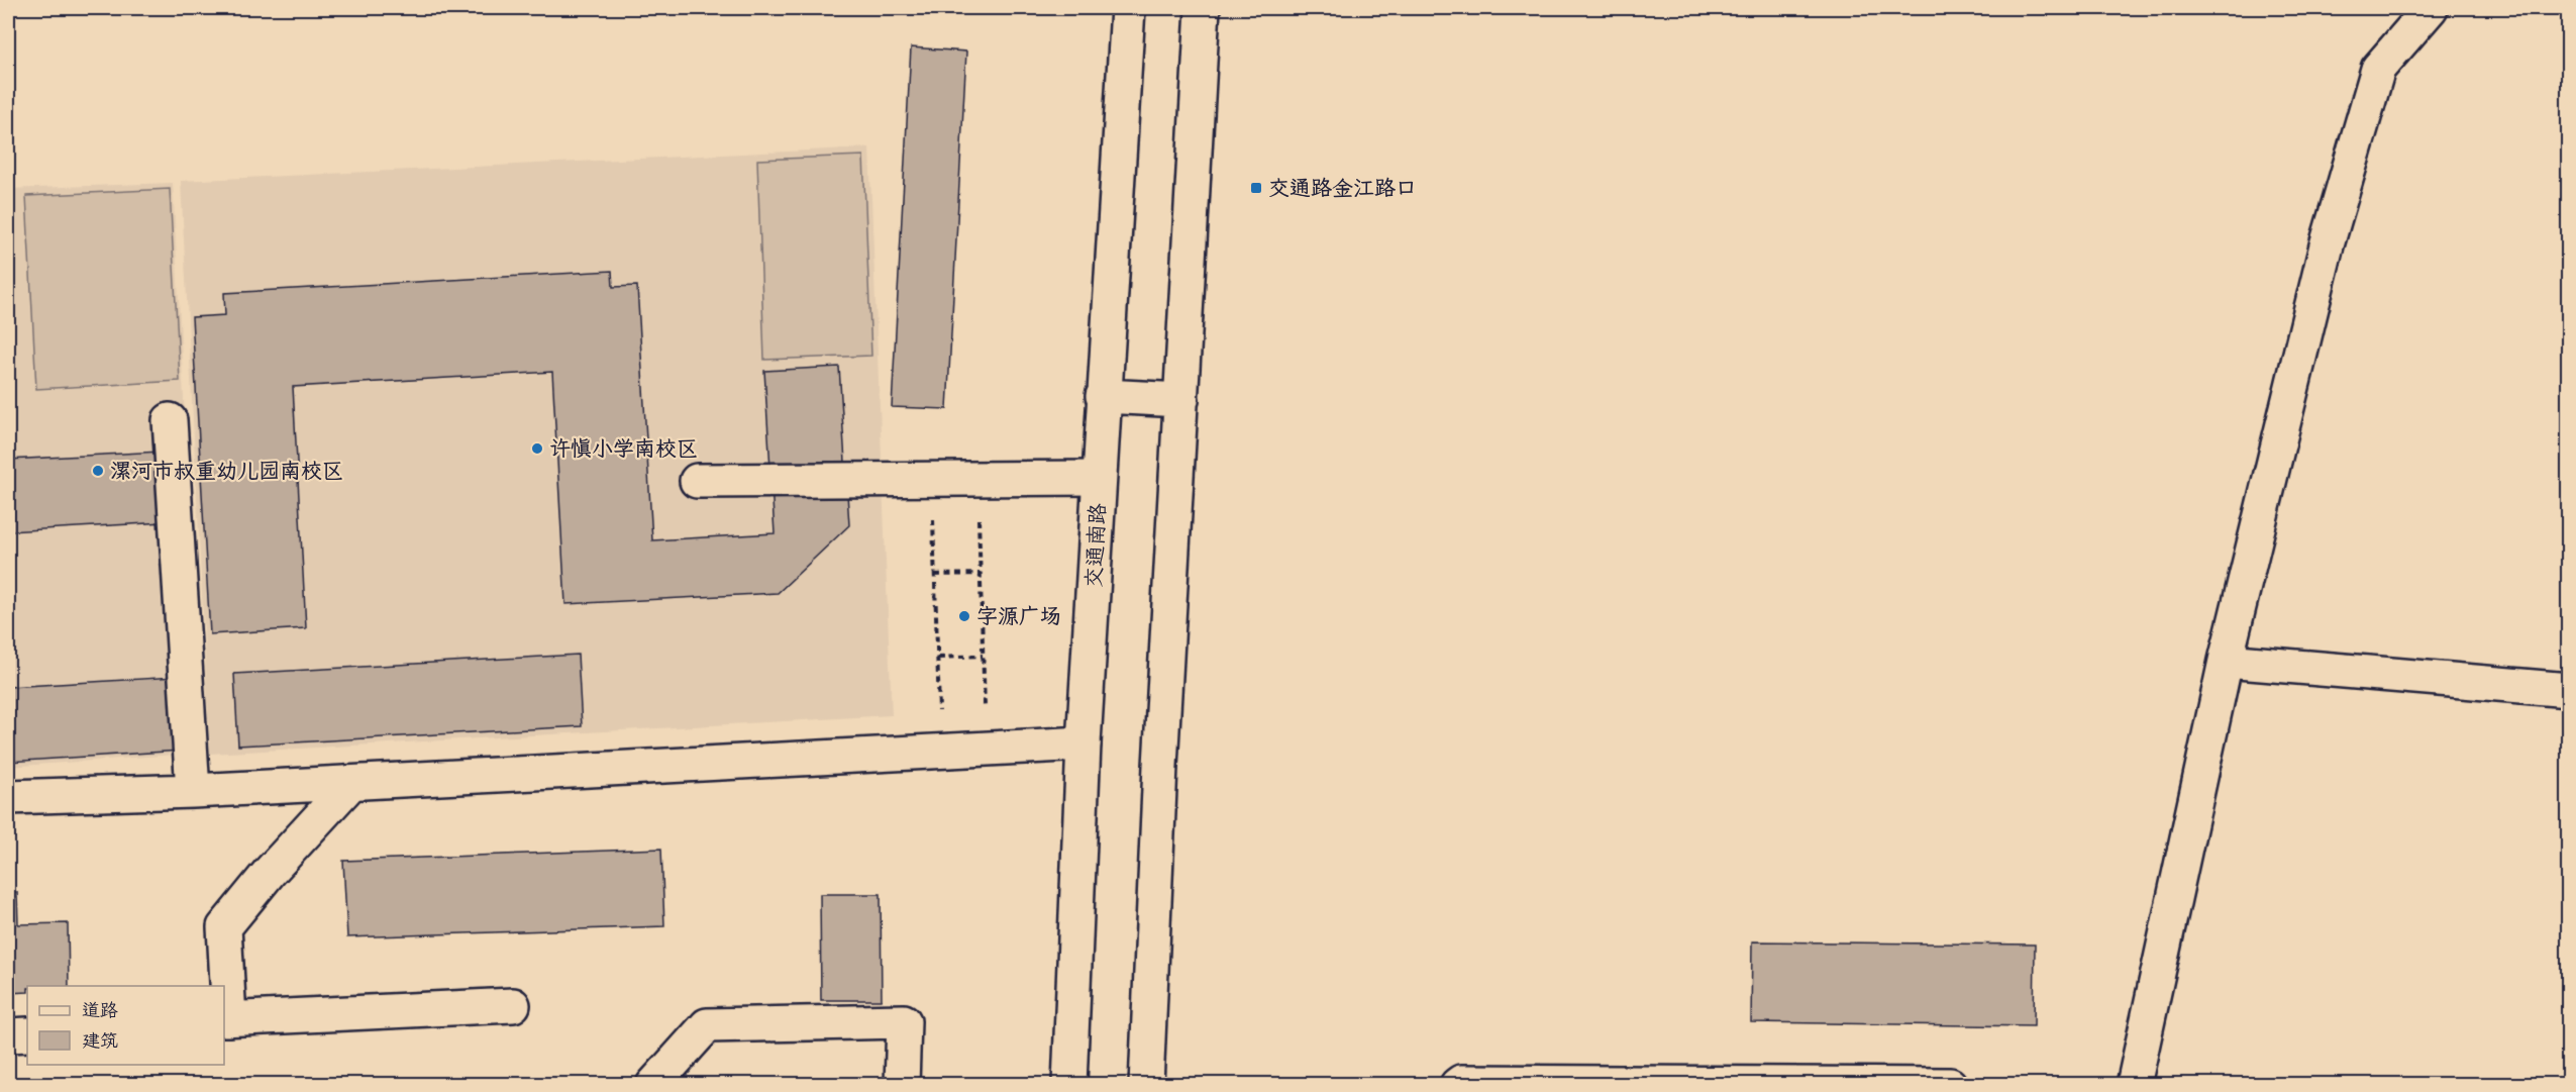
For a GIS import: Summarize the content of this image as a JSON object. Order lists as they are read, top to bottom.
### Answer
{
  "streets": {
    "street": ["交通南路"]
  },
  "places": {
    "transit": ["交通路金江路口"],
    "other": ["许慎小学南校区", "漯河市叔重幼儿园南校区", "字源广场"]
  },
  "legend": ["道路", "建筑"]
}
